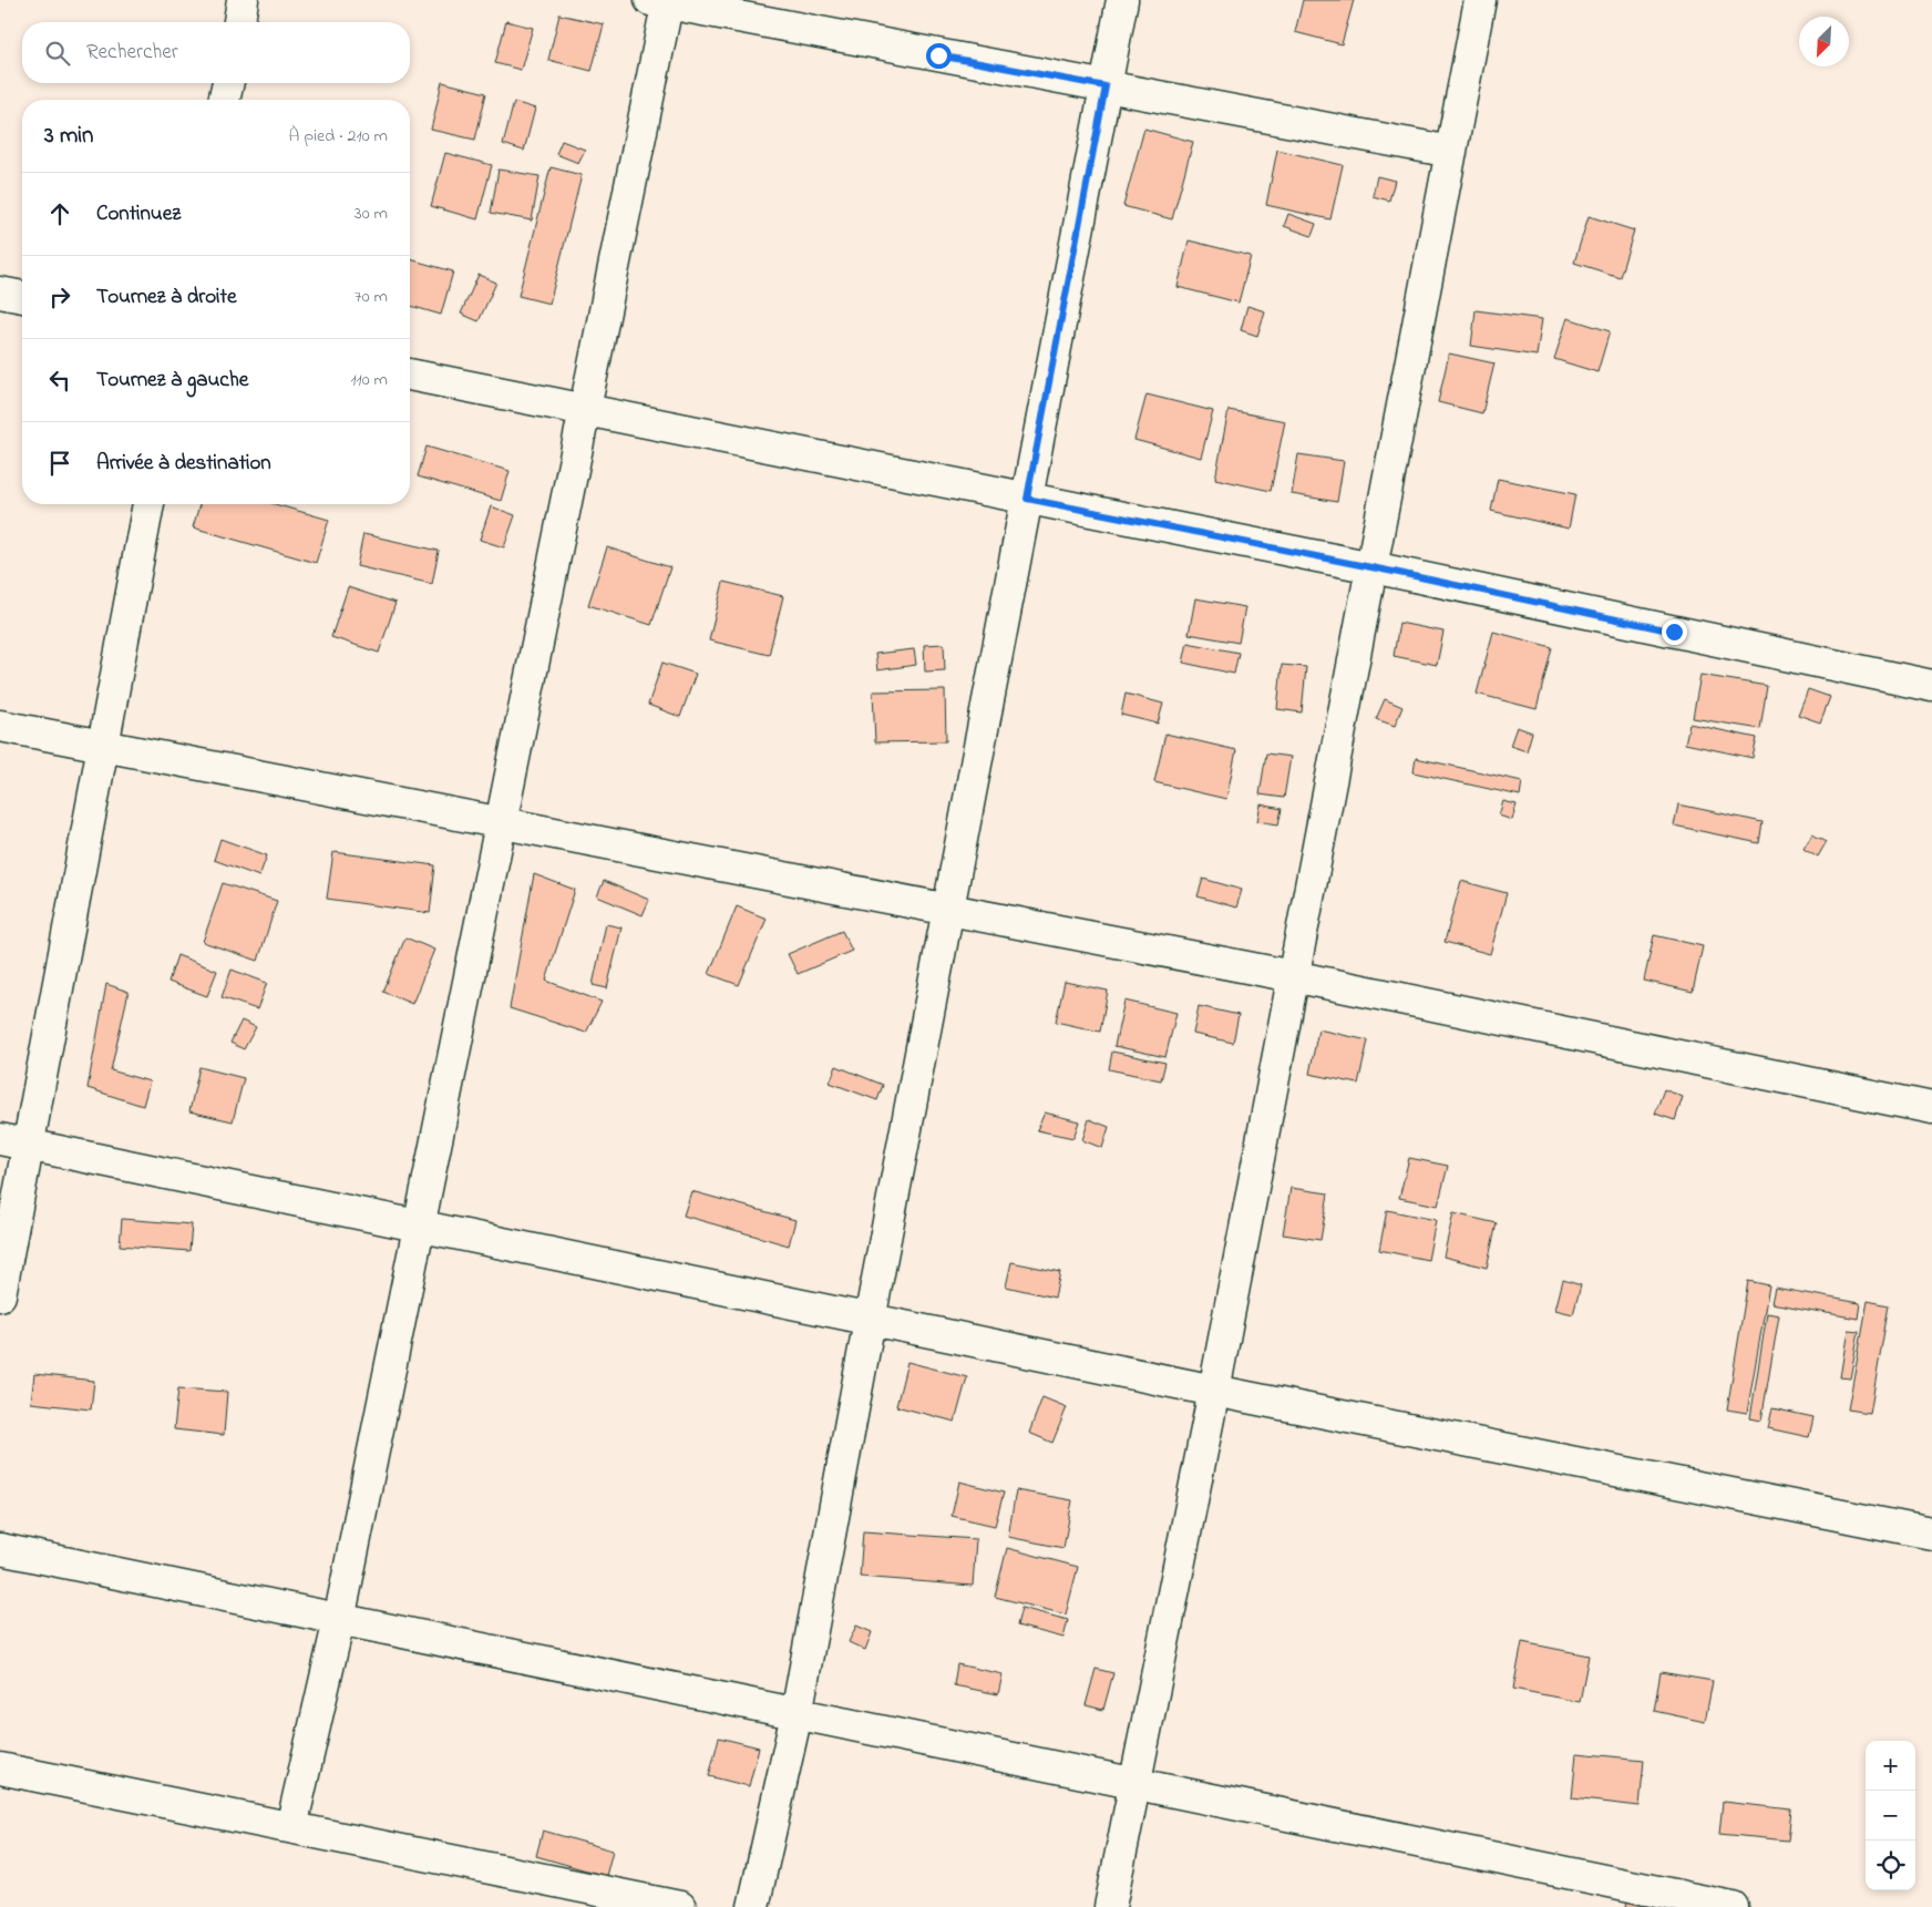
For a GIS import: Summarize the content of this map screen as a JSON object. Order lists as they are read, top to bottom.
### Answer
{
  "north": "bottom left",
  "page": {
    "search": "Rechercher",
    "heading": ["3 min", "À pied · 210 m"],
    "list": [
      ["Continuez", "30 m"],
      ["Tournez à droite", "70 m"],
      ["Tournez à gauche", "110 m"],
      "Arrivée à destination"
    ],
    "map_buttons": ["+", "−"]
  }
}
